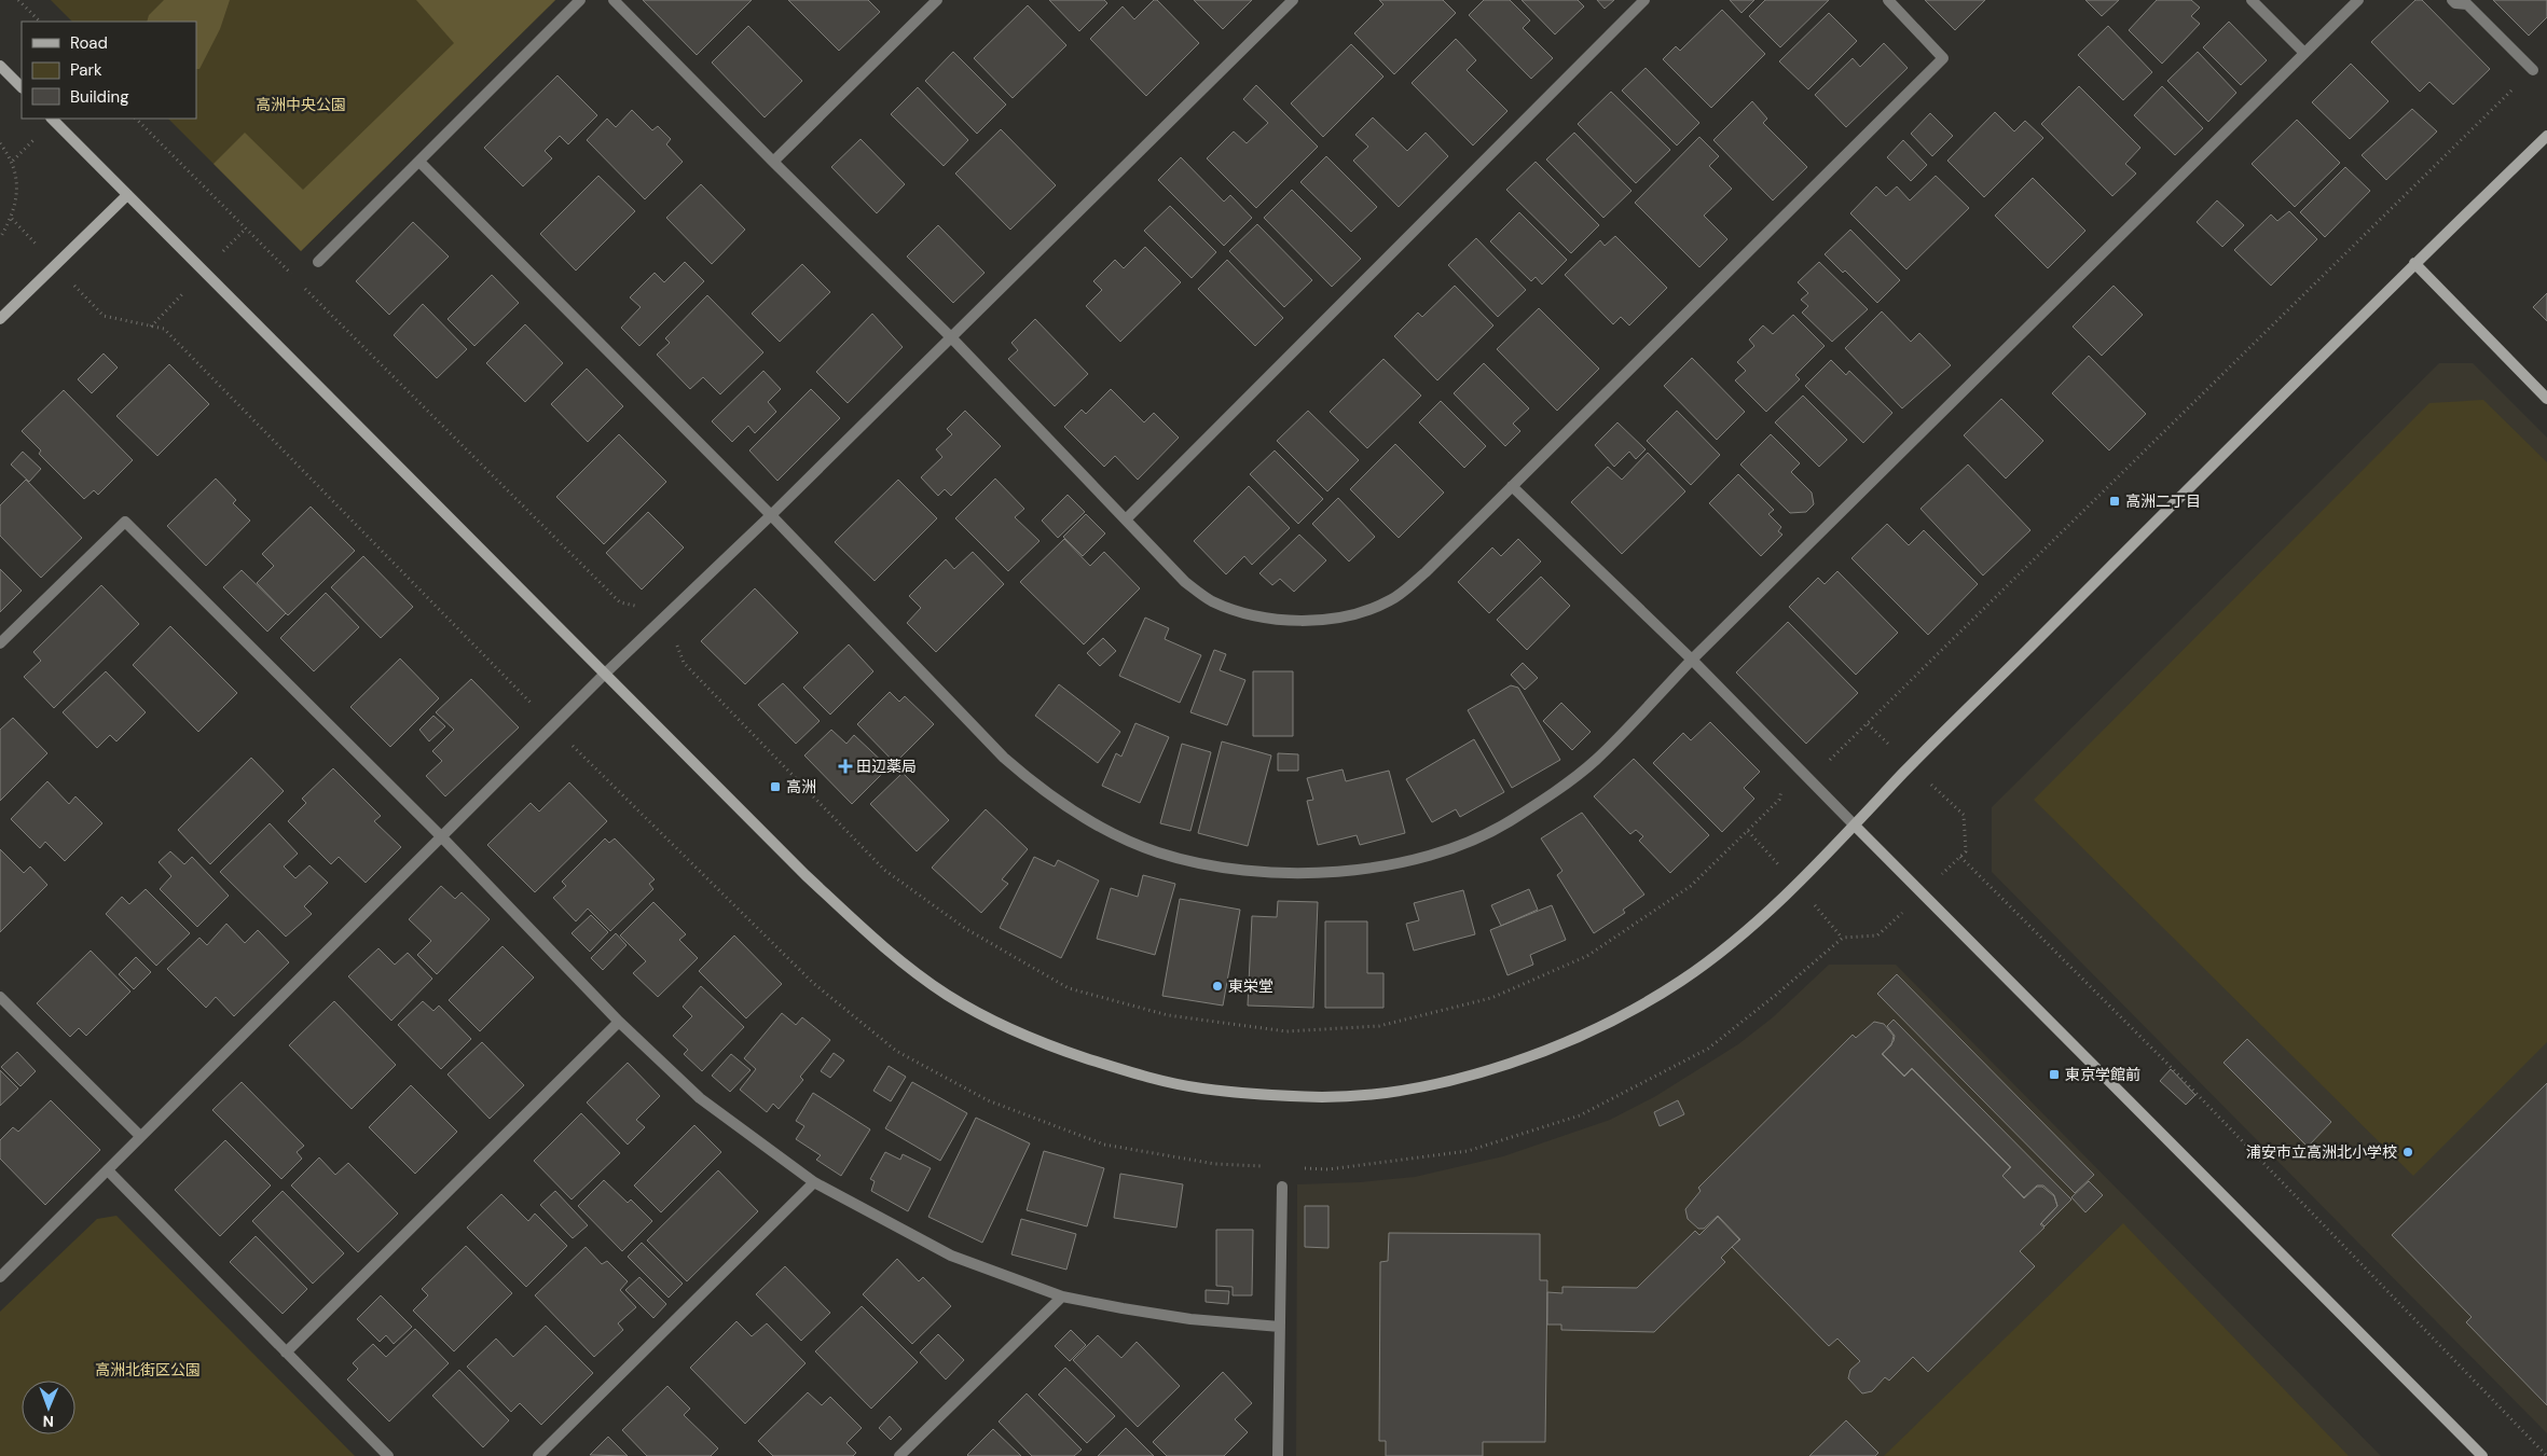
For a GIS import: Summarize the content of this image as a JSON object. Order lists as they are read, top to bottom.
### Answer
{
  "parks": ["高洲中央公園", "高洲北街区公園"],
  "places": {
    "transit": ["高洲二丁目", "高洲", "東京学館前"],
    "health": ["田辺薬局"],
    "other": ["東栄堂", "浦安市立高洲北小学校"]
  },
  "legend": ["Road", "Park", "Building"],
  "north": "bottom"
}
